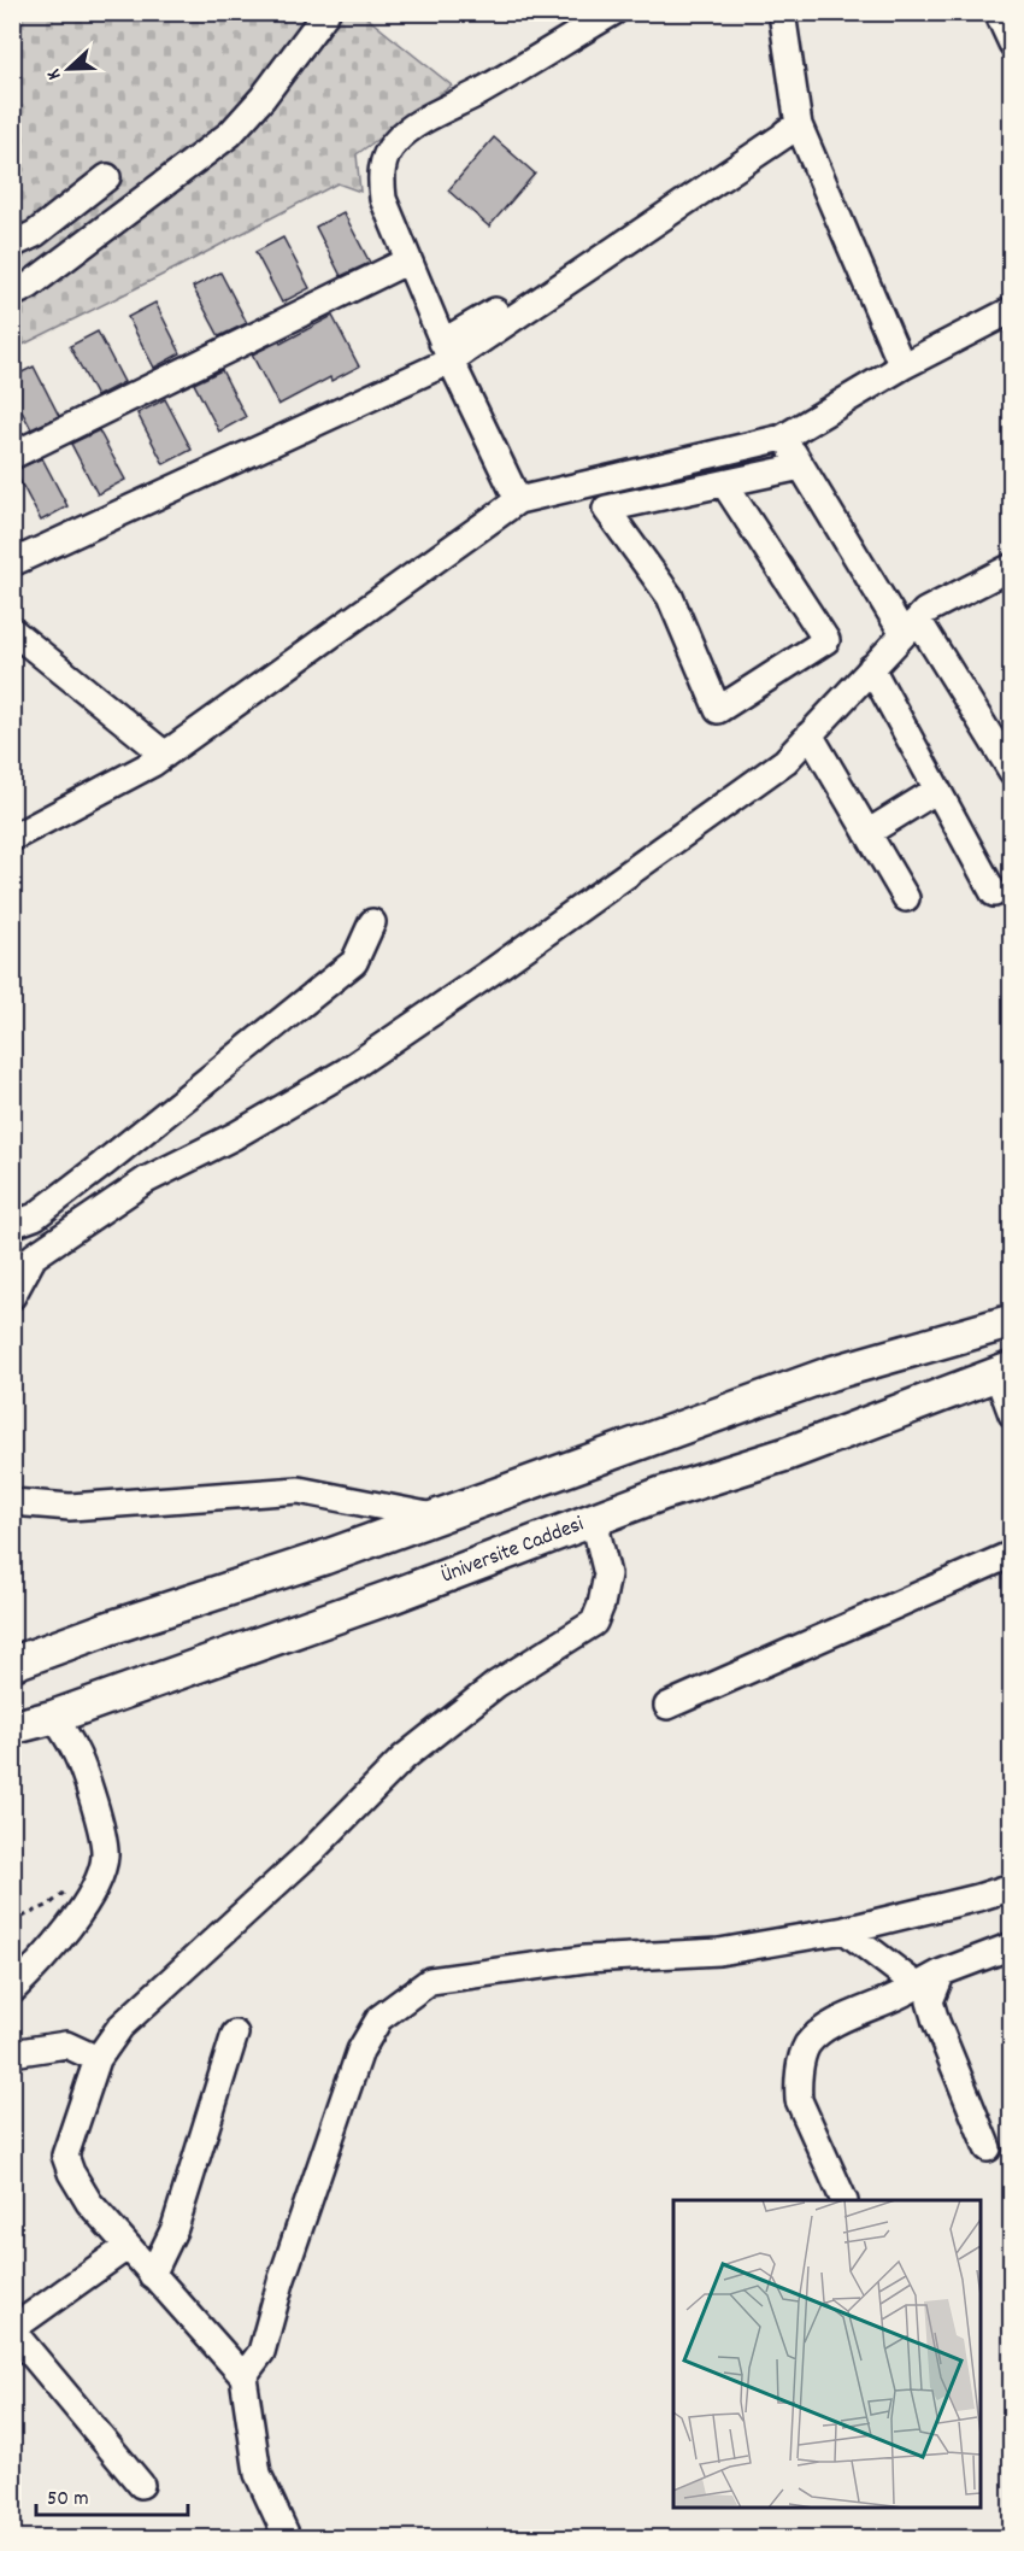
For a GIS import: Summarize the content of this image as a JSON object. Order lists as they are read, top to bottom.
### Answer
{
  "streets": {
    "main road": ["Üniversite Caddesi"]
  },
  "scale_bar": "50 m",
  "north": "left"
}
